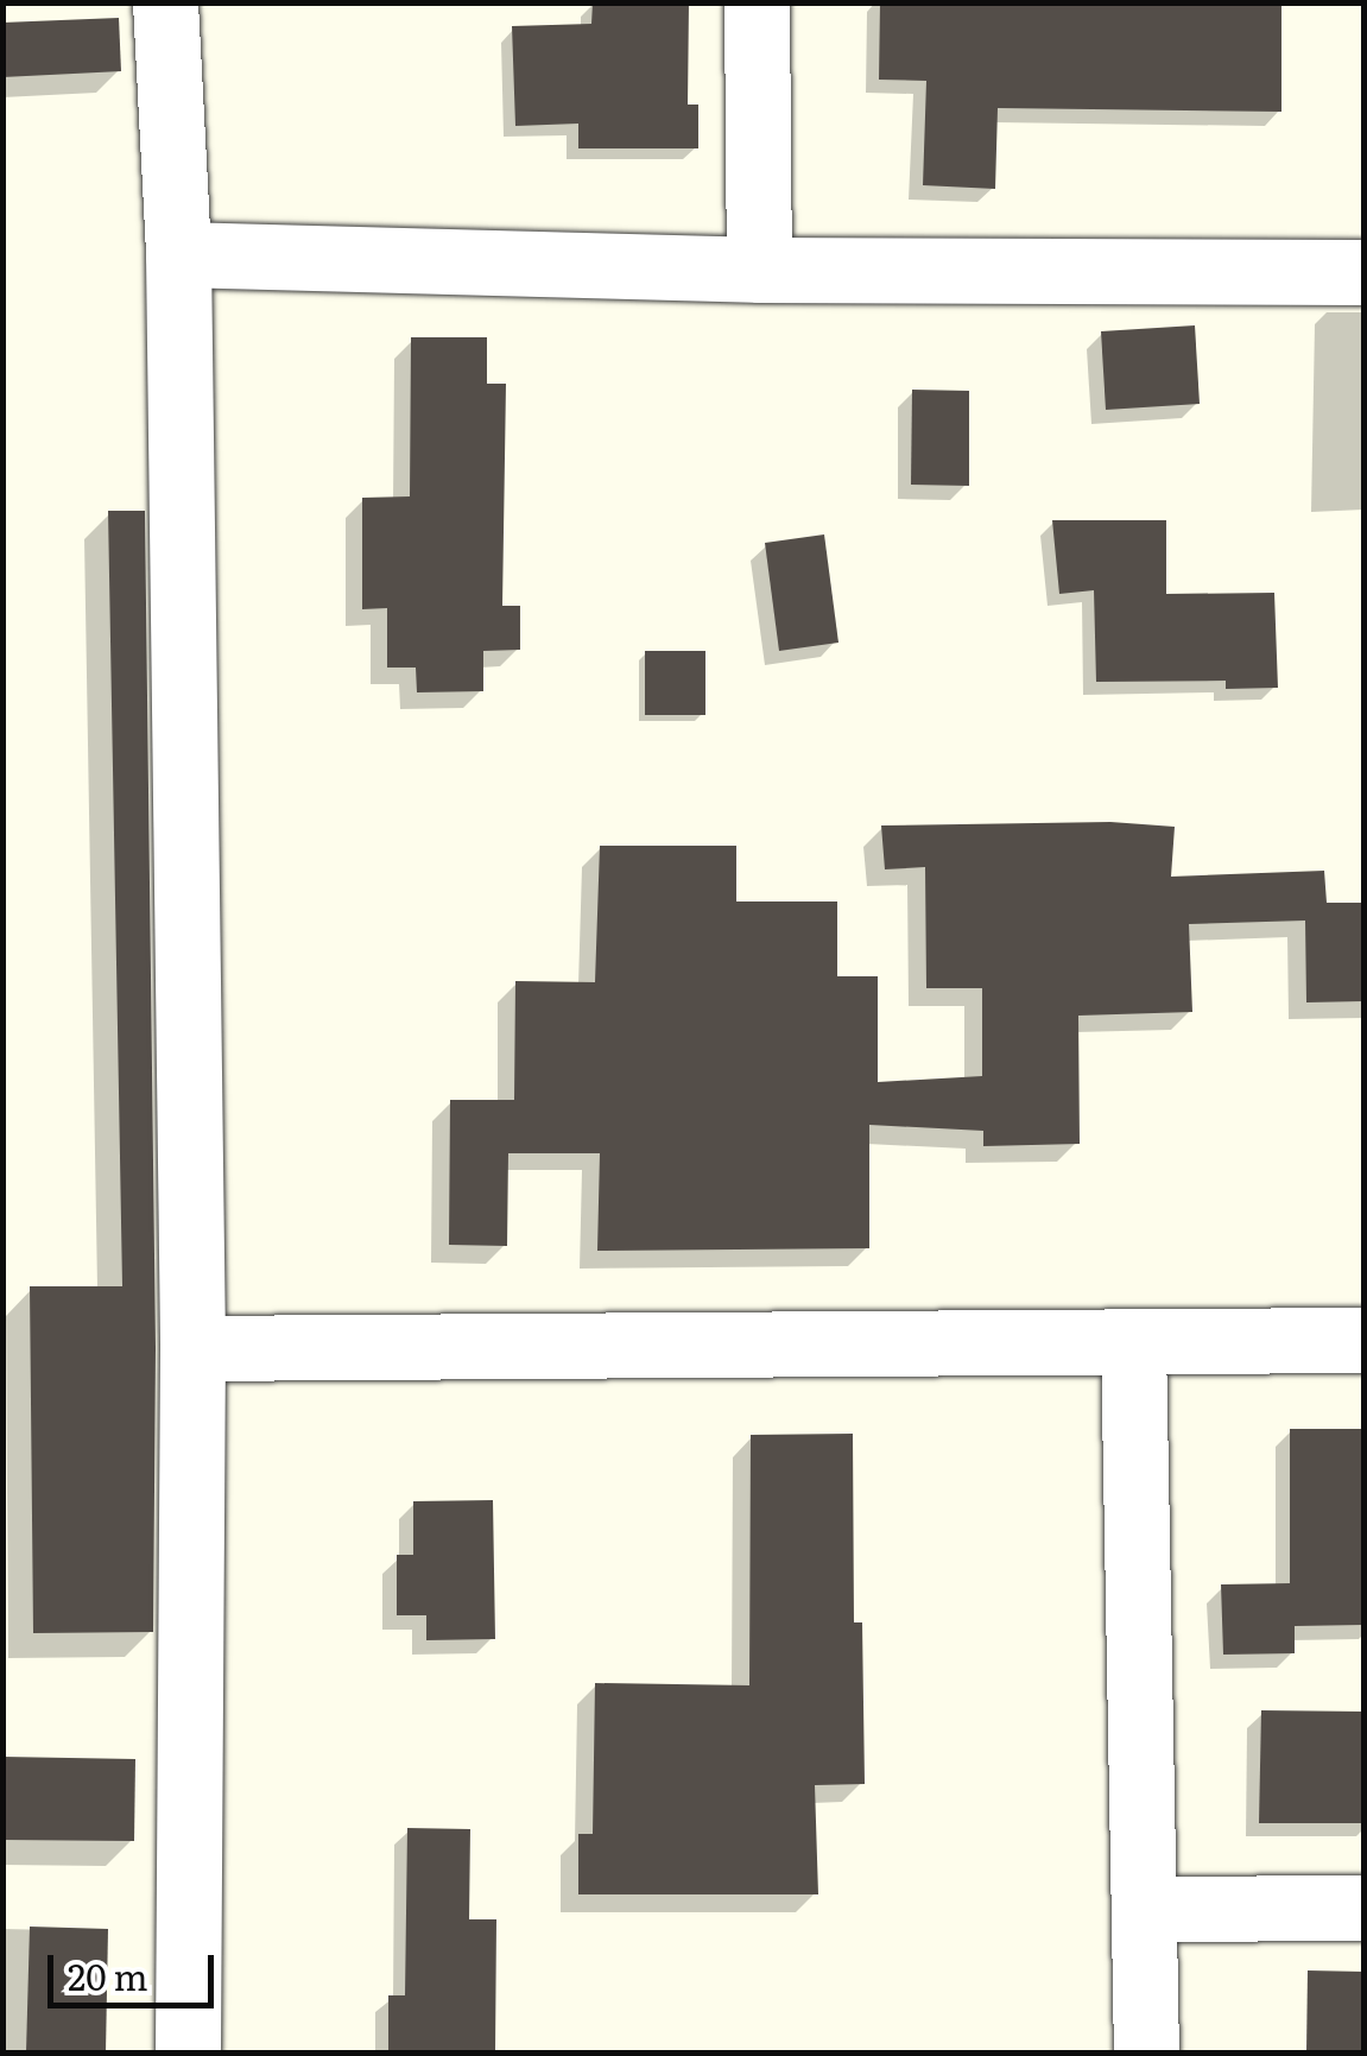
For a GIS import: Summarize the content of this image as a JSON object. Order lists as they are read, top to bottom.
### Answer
{
  "scale_bar": "20 m"
}
